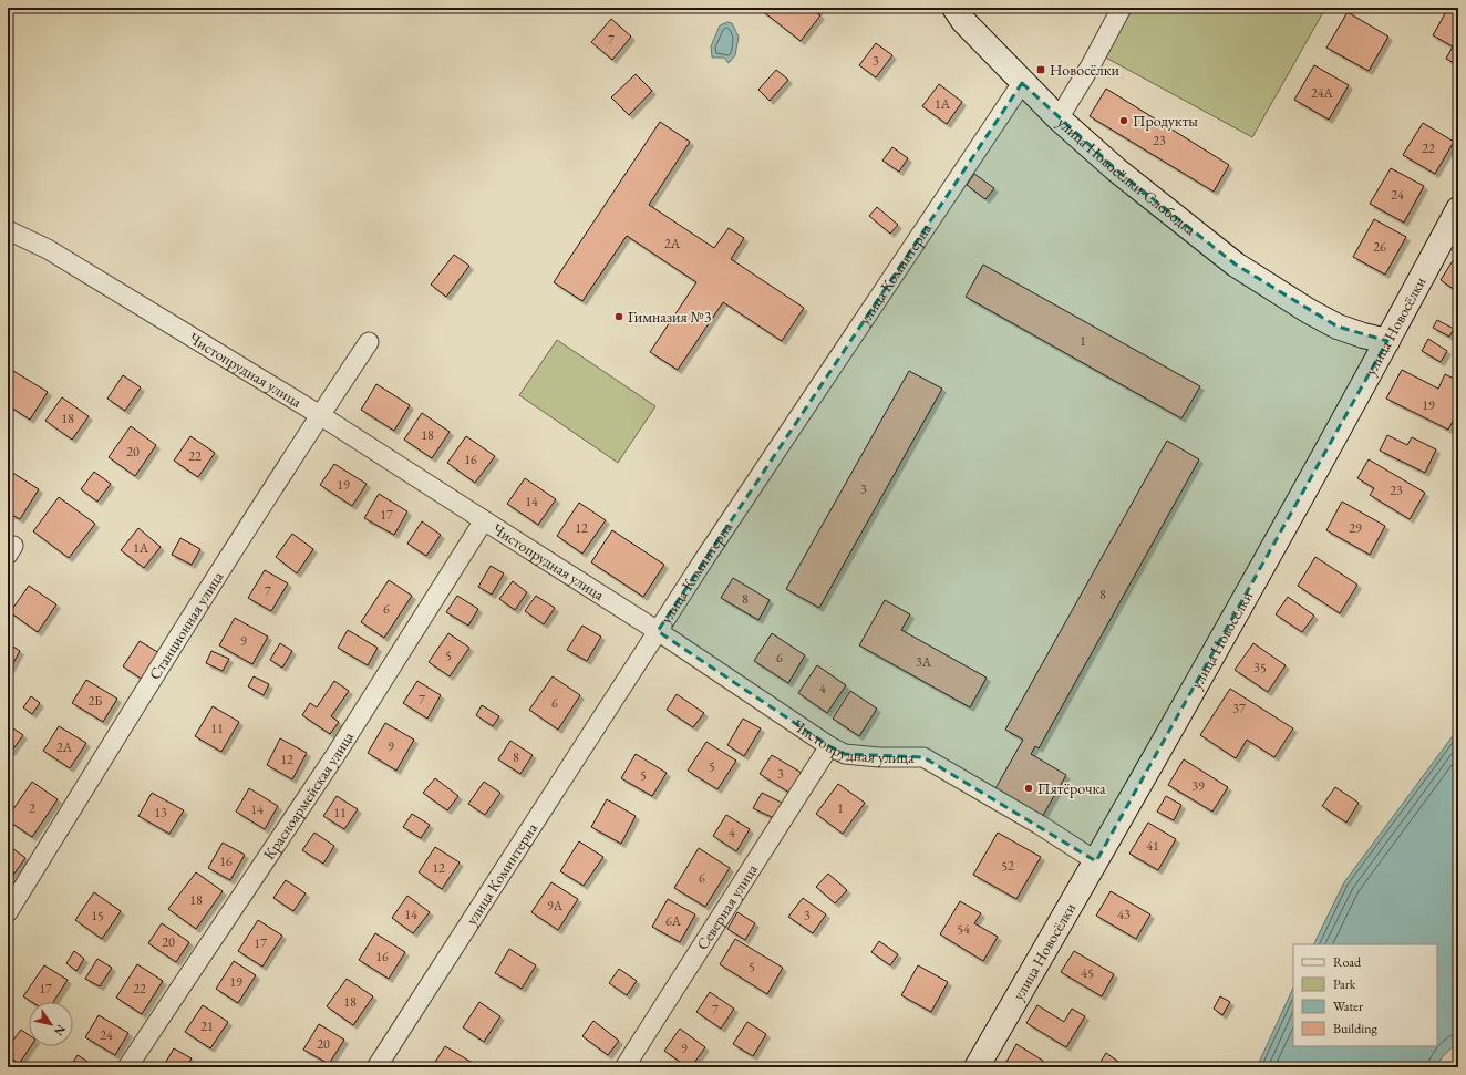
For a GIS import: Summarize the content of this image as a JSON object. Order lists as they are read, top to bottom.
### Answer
{
  "streets": {
    "street": [
      "улица Новосёлки-Слободка",
      "улица Коминтерна",
      "улица Новосёлки",
      "Чистопрудная улица",
      "Станционная улица",
      "Красноармейская улица",
      "Северная улица"
    ]
  },
  "crossings": [
    ["улица Новосёлки-Слободка", "улица Коминтерна"],
    ["улица Новосёлки-Слободка", "улица Новосёлки"],
    ["улица Коминтерна", "Чистопрудная улица"],
    ["улица Новосёлки", "Чистопрудная улица"],
    ["Чистопрудная улица", "Станционная улица"],
    ["Чистопрудная улица", "Красноармейская улица"],
    ["Чистопрудная улица", "Северная улица"]
  ],
  "places": {
    "transit": ["Новосёлки"],
    "other": ["Продукты", "Гимназия №3", "Пятёрочка"]
  },
  "house_numbers": [
    "7",
    "3",
    "24А",
    "1А",
    "23",
    "22",
    "24",
    "2А",
    "26",
    "1",
    "19",
    "18",
    "18",
    "20",
    "22",
    "16",
    "19",
    "3",
    "23",
    "14",
    "17",
    "12",
    "29",
    "1А",
    "7",
    "8",
    "8",
    "6",
    "9",
    "5",
    "6",
    "3А",
    "35",
    "4",
    "7",
    "2Б",
    "6",
    "37",
    "11",
    "9",
    "2А",
    "8",
    "12",
    "5",
    "3",
    "5",
    "39",
    "2",
    "1",
    "14",
    "13",
    "11",
    "4",
    "41",
    "16",
    "52",
    "12",
    "6",
    "18",
    "9А",
    "14",
    "43",
    "15",
    "3",
    "6А",
    "54",
    "20",
    "17",
    "16",
    "5",
    "45",
    "19",
    "17",
    "22",
    "18",
    "7",
    "21",
    "24",
    "20",
    "9"
  ],
  "legend": [
    "Road",
    "Park",
    "Water",
    "Building"
  ],
  "north": "bottom right"
}
